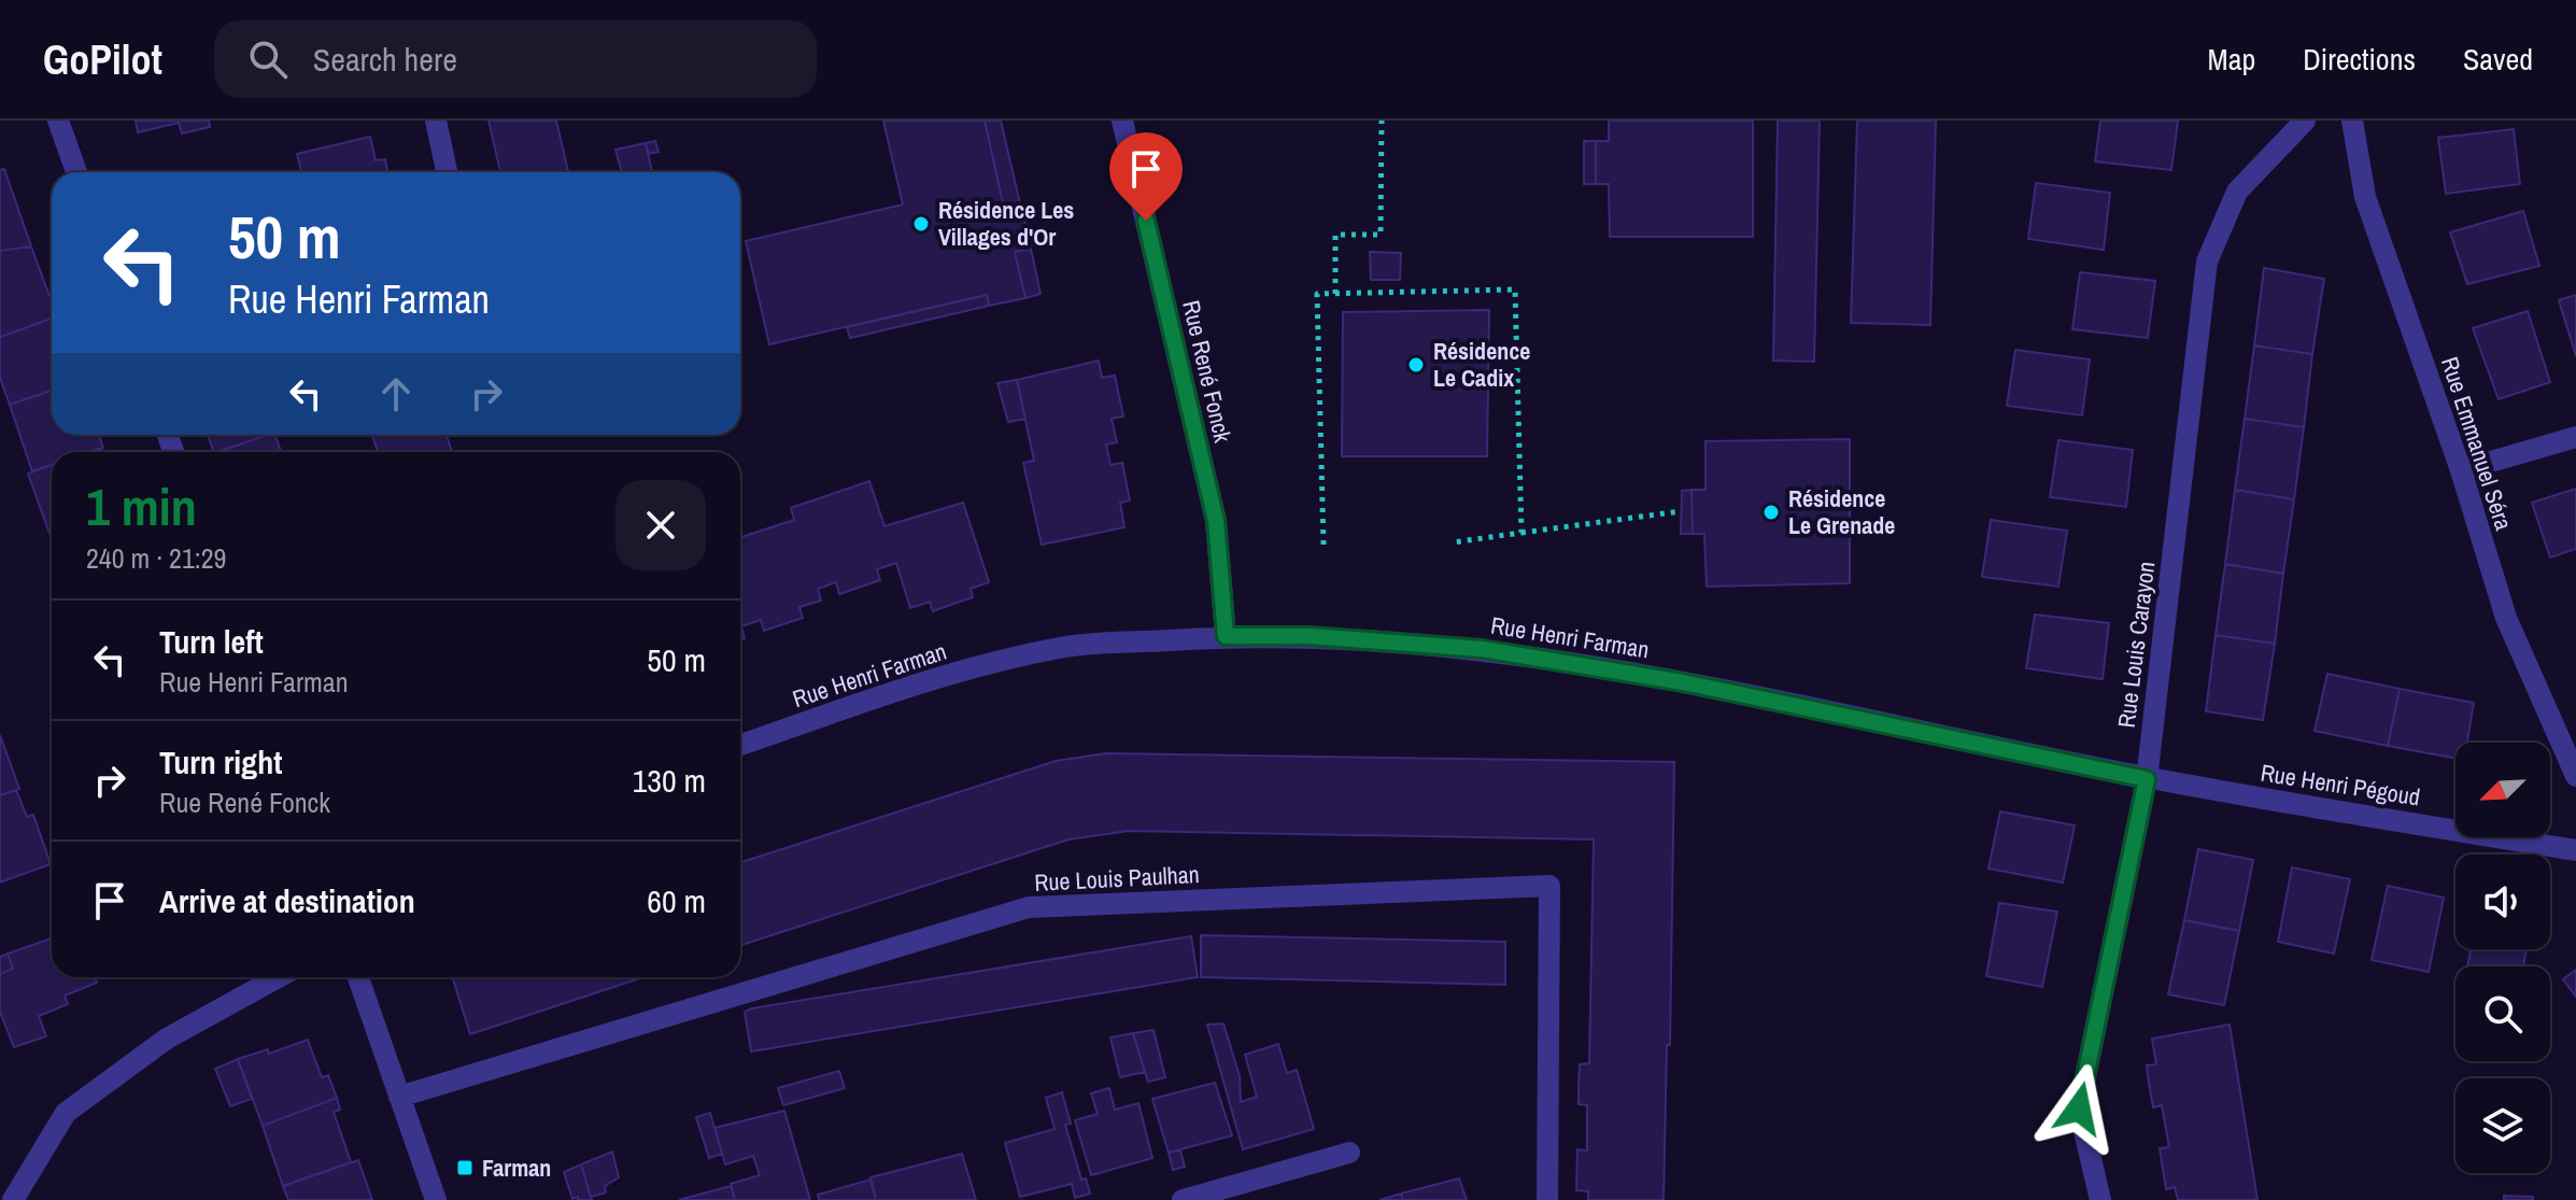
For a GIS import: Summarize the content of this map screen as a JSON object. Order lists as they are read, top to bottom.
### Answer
{
  "streets": {
    "street": [
      "Rue René Fonck",
      "Rue Emmanuel Séra",
      "Rue Henri Farman",
      "Rue Louis Carayon",
      "Rue Henri Pégoud",
      "Rue Louis Paulhan"
    ]
  },
  "crossings": [
    ["Rue René Fonck", "Rue Henri Farman"],
    ["Rue Henri Farman", "Rue Louis Carayon"],
    ["Rue Henri Farman", "Rue Henri Pégoud"],
    ["Rue Louis Carayon", "Rue Henri Pégoud"]
  ],
  "places": {
    "other": ["Résidence Les Villages d'Or", "Résidence Le Cadix", "Résidence Le Grenade"],
    "transit": ["Farman"]
  },
  "north": "bottom left",
  "page": {
    "header": "GoPilot",
    "search": "Search here",
    "nav": ["Map", "Directions", "Saved"],
    "turn": ["50 m", "Rue Henri Farman"],
    "heading": ["1 min", "240 m · 21:29"],
    "list": [
      {
        "name": "Turn left",
        "note": "Rue Henri Farman",
        "value": "50 m"
      },
      {
        "name": "Turn right",
        "note": "Rue René Fonck",
        "value": "130 m"
      },
      {
        "name": "Arrive at destination",
        "value": "60 m"
      }
    ]
  }
}
